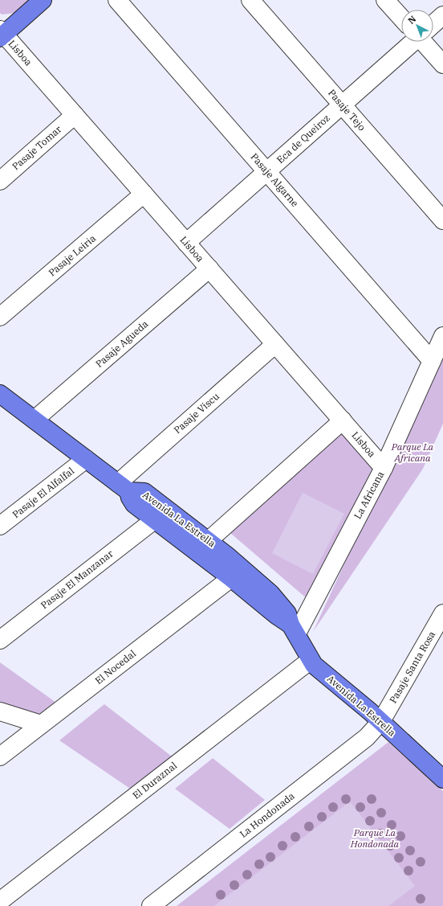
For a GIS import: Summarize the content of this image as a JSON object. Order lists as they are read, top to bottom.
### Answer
{
  "streets": {
    "main road": ["Avenida La Estrella"],
    "street": [
      "Lisboa",
      "Pasaje Tejo",
      "Eca de Queiroz",
      "Pasaje Tomar",
      "Pasaje Algarne",
      "Pasaje Leiria",
      "Pasaje Agueda",
      "Pasaje Viscu",
      "Pasaje El Alfalfal",
      "La Africana",
      "Pasaje El Manzanar",
      "El Nocedal",
      "Pasaje Santa Rosa",
      "El Duraznal",
      "La Hondonada"
    ]
  },
  "crossings": [
    ["Lisboa", "Eca de Queiroz"],
    ["Lisboa", "Pasaje Tomar"],
    ["Lisboa", "Pasaje Leiria"],
    ["Lisboa", "Pasaje Agueda"],
    ["Lisboa", "Pasaje Viscu"],
    ["Lisboa", "La Africana"],
    ["Pasaje Tejo", "Eca de Queiroz"],
    ["Eca de Queiroz", "Pasaje Algarne"],
    ["Pasaje Algarne", "La Africana"],
    ["Pasaje Agueda", "Avenida La Estrella"],
    ["Pasaje Viscu", "Avenida La Estrella"],
    ["Pasaje El Alfalfal", "Avenida La Estrella"],
    ["La Africana", "Avenida La Estrella"],
    ["Avenida La Estrella", "Pasaje El Manzanar"],
    ["Avenida La Estrella", "El Nocedal"],
    ["Avenida La Estrella", "Pasaje Santa Rosa"],
    ["Avenida La Estrella", "El Duraznal"],
    ["Avenida La Estrella", "La Hondonada"],
    ["Pasaje Santa Rosa", "La Hondonada"]
  ],
  "parks": ["Parque La Africana", "Parque La Hondonada"],
  "north": "top left"
}
